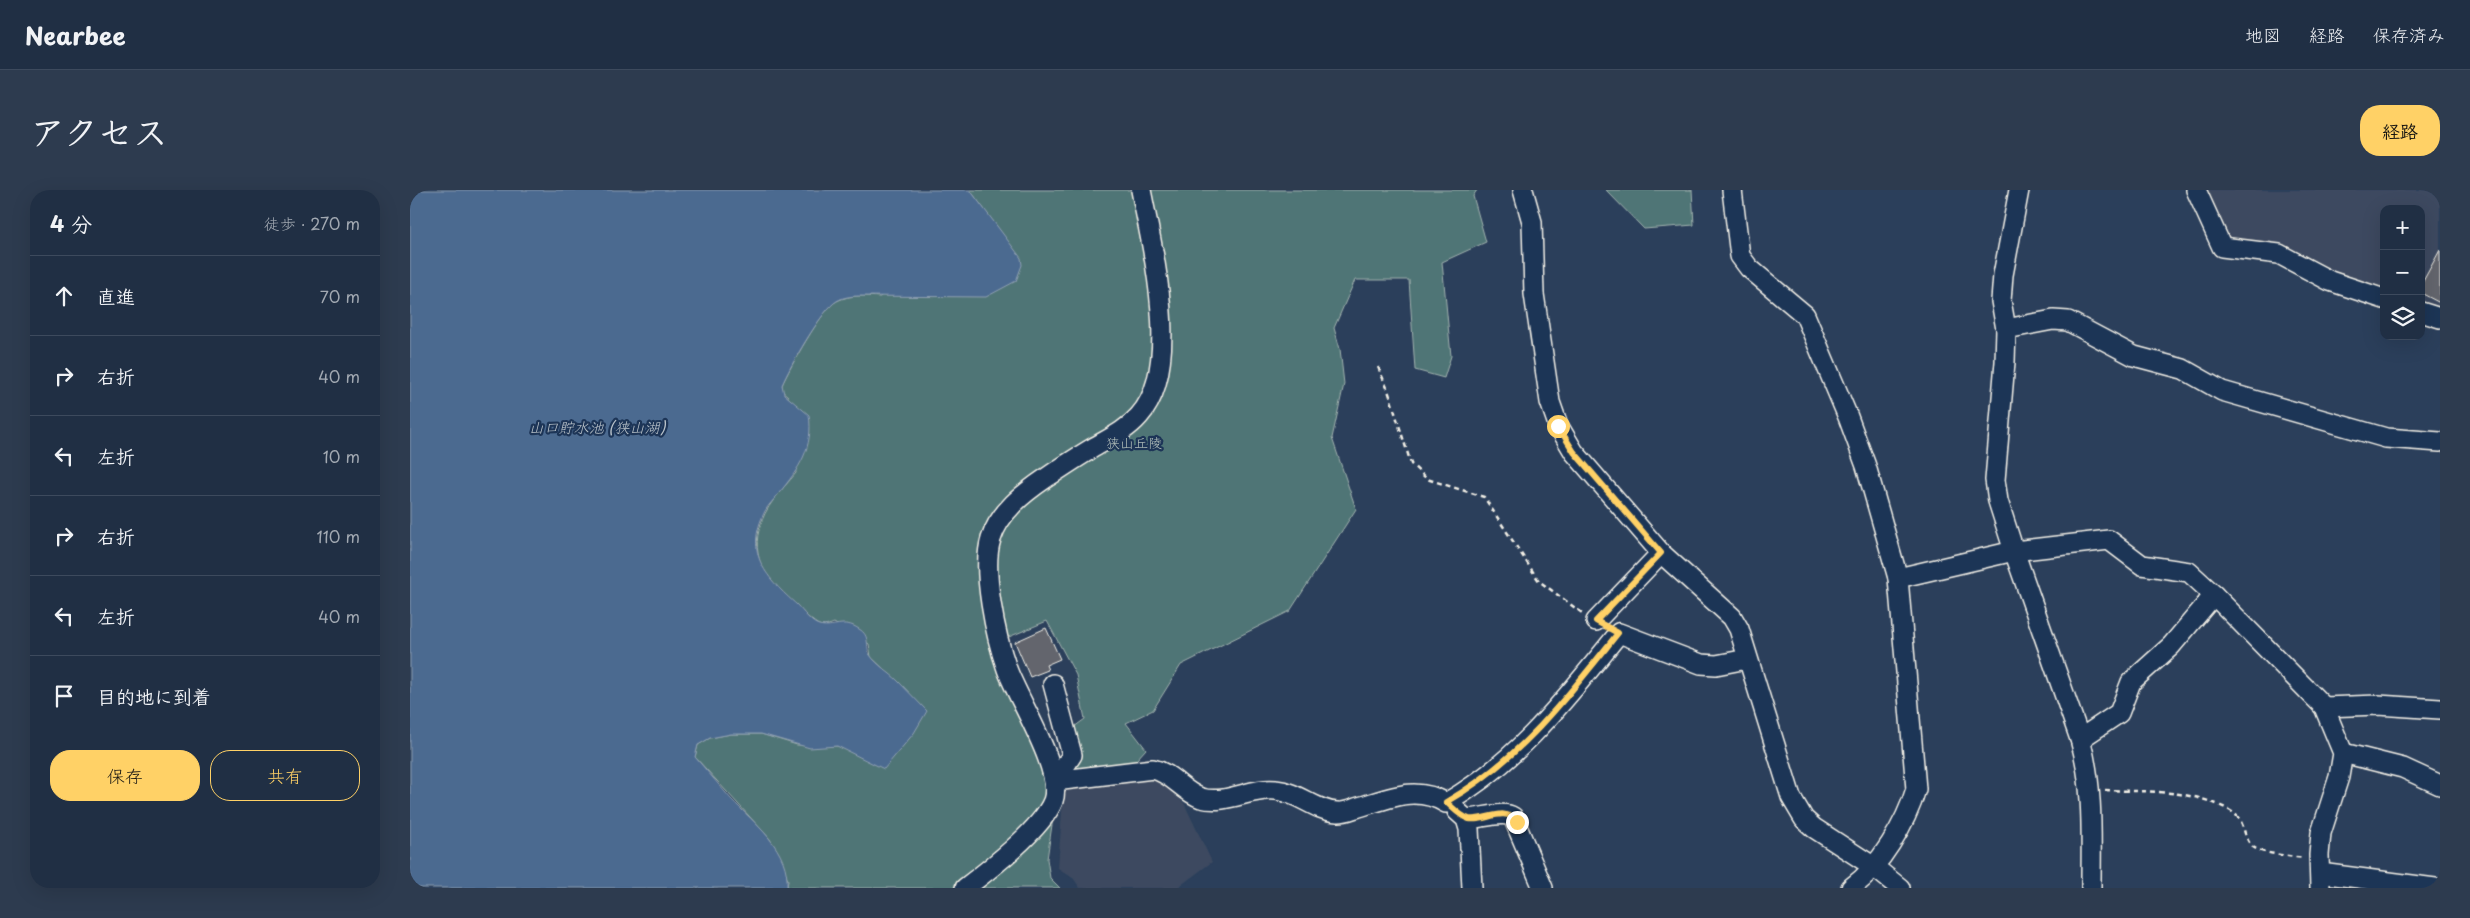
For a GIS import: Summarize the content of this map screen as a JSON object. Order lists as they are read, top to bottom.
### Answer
{
  "water": ["山口貯水池 (狭山湖)"],
  "parks": ["狭山丘陵"],
  "page": {
    "header": "Nearbee",
    "nav": ["地図", "経路", "保存済み"],
    "title": "アクセス",
    "buttons": [
      "経路",
      ["保存", "共有"]
    ],
    "heading": ["4 分", "徒歩 · 270 m"],
    "map_buttons": ["+", "−"],
    "list": [
      ["直進", "70 m"],
      ["右折", "40 m"],
      ["左折", "10 m"],
      ["右折", "110 m"],
      ["左折", "40 m"],
      "目的地に到着"
    ]
  }
}
